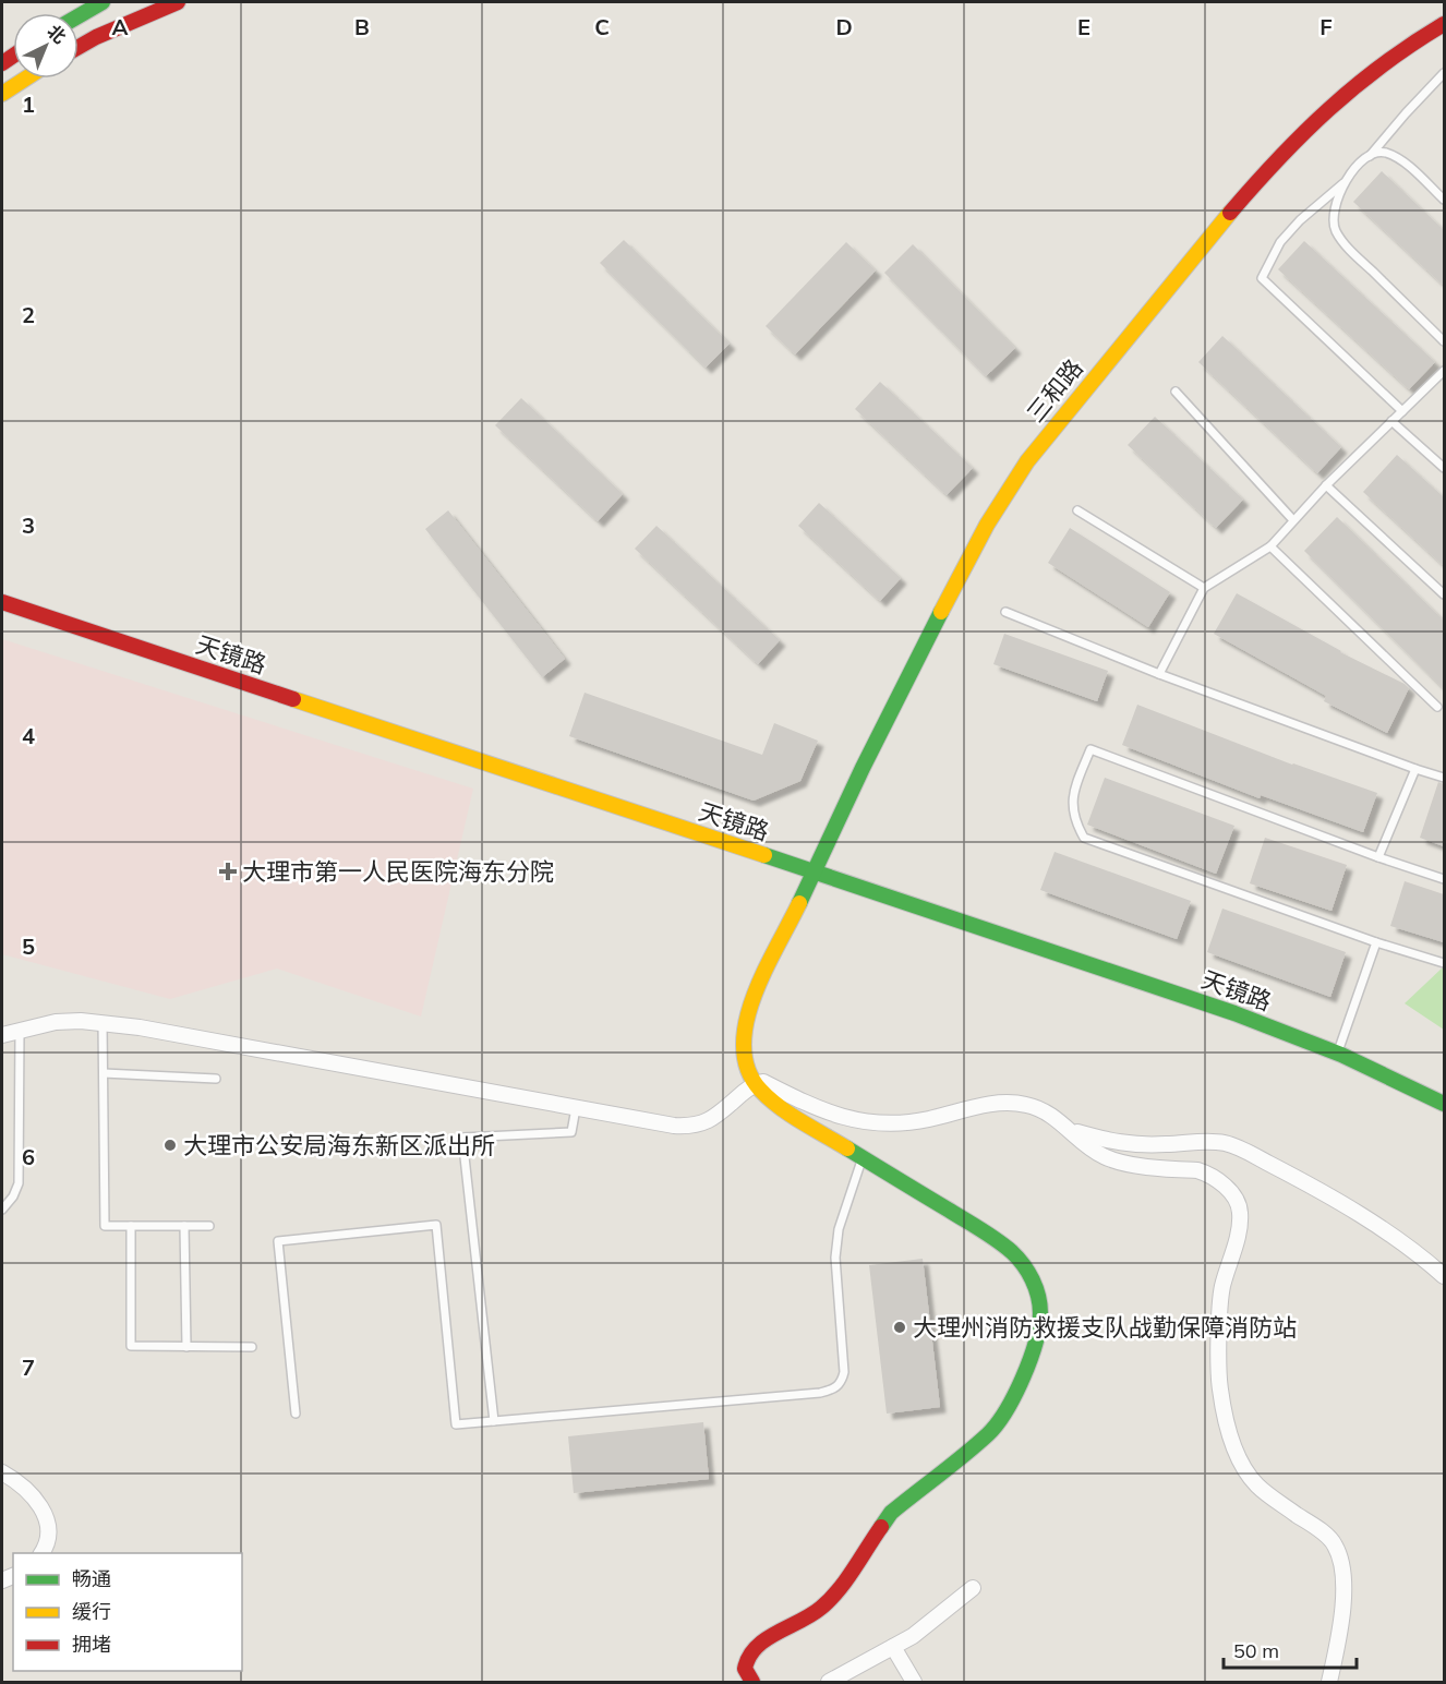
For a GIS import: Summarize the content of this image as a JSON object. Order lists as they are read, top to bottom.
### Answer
{
  "streets": {
    "street": ["三和路", "天镜路"]
  },
  "crossings": [
    ["三和路", "天镜路"]
  ],
  "places": {
    "health": ["大理市第一人民医院海东分院"],
    "other": ["大理市公安局海东新区派出所", "大理州消防救援支队战勤保障消防站"]
  },
  "legend": ["畅通", "缓行", "拥堵"],
  "scale_bar": "50 m",
  "north": "top right",
  "grid": {
    "columns": [
      "A",
      "B",
      "C",
      "D",
      "E",
      "F"
    ],
    "rows": [
      "1",
      "2",
      "3",
      "4",
      "5",
      "6",
      "7"
    ]
  }
}
